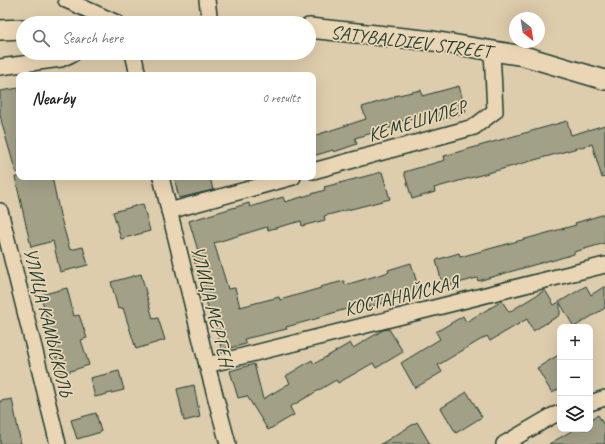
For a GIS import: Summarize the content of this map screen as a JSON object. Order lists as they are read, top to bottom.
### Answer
{
  "streets": {
    "main road": ["SATYBALDIEV STREET"],
    "street": [
      "КЕМЕШИЛЕР",
      "КОСТАНАЙСКАЯ",
      "УЛИЦА МЕРГЕН",
      "УЛИЦА КАМЫСКОЛЬ"
    ]
  },
  "crossings": [
    ["SATYBALDIEV STREET", "КЕМЕШИЛЕР"],
    ["КОСТАНАЙСКАЯ", "УЛИЦА МЕРГЕН"]
  ],
  "north": "bottom right",
  "page": {
    "search": "Search here",
    "heading": ["Nearby", "0 results"],
    "map_buttons": ["+", "−"]
  }
}
